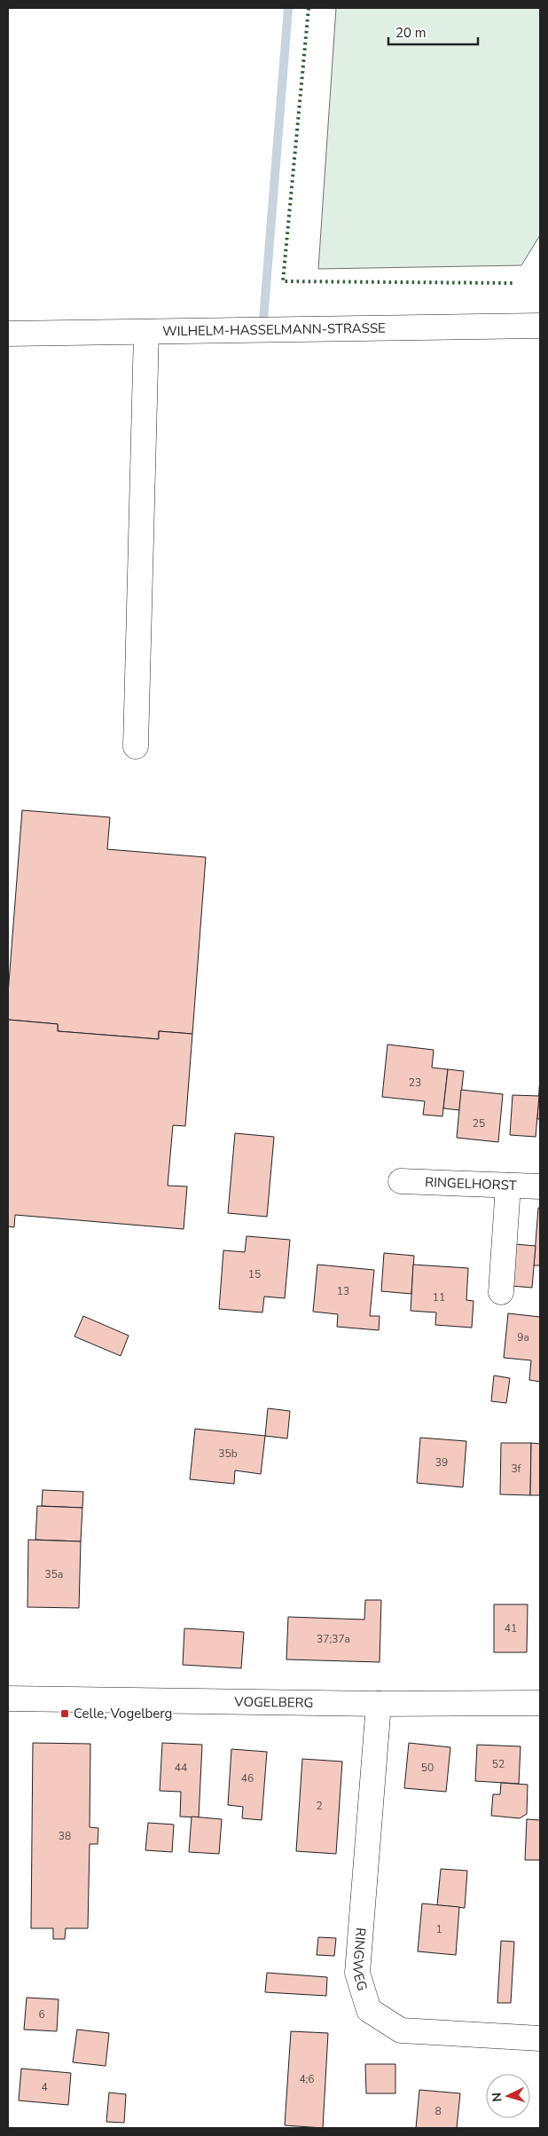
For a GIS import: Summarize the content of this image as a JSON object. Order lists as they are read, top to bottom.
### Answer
{
  "streets": {
    "street": [
      "WILHELM-HASSELMANN-STRASSE",
      "RINGELHORST",
      "VOGELBERG",
      "RINGWEG"
    ]
  },
  "crossings": [
    ["VOGELBERG", "RINGWEG"]
  ],
  "places": {
    "transit": ["Celle, Vogelberg"]
  },
  "house_numbers": [
    "23",
    "25",
    "15",
    "13",
    "11",
    "9a",
    "35b",
    "39",
    "3f",
    "35a",
    "41",
    "37;37a",
    "52",
    "44",
    "50",
    "46",
    "2",
    "38",
    "1",
    "6",
    "4;6",
    "4",
    "8"
  ],
  "scale_bar": "20 m",
  "north": "left"
}
